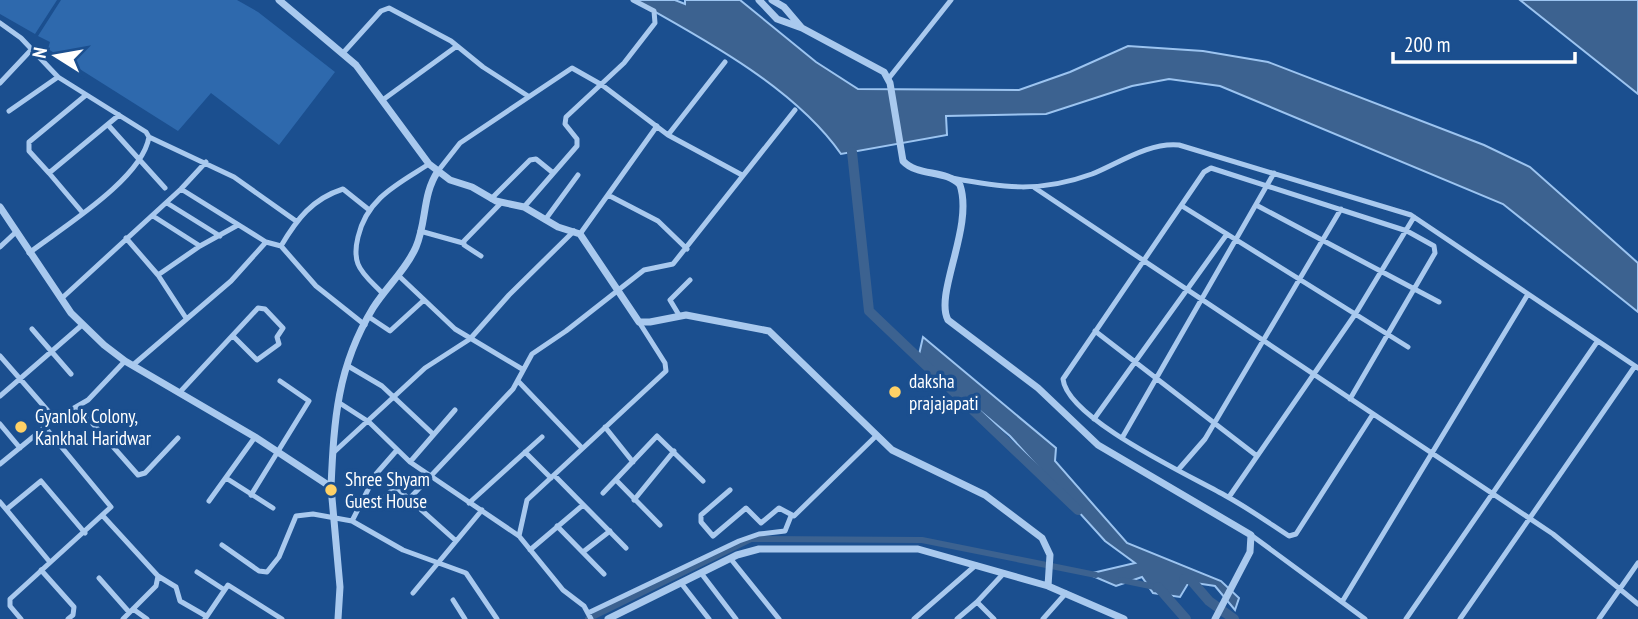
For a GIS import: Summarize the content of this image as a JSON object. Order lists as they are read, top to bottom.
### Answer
{
  "places": ["daksha prajajapati", "Gyanlok Colony, Kankhal Haridwar", "Shree Shyam Guest House"],
  "scale_bar": "200 m",
  "north": "left"
}
